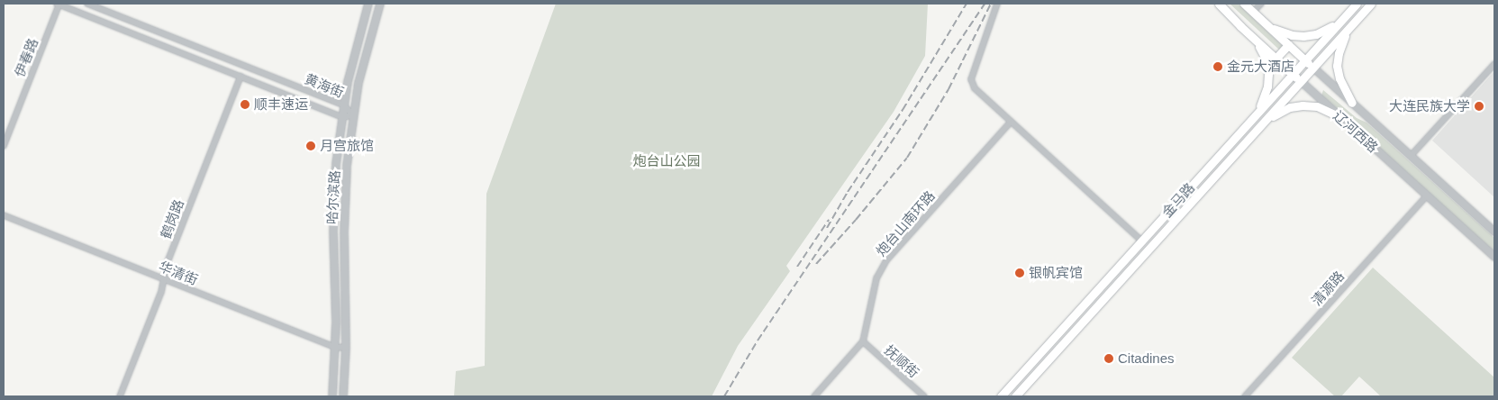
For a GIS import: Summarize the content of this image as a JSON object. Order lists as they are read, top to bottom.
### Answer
{
  "streets": {
    "main road": ["辽河西路", "金马路"],
    "street": [
      "伊春路",
      "黄海街",
      "哈尔滨路",
      "鹤岗路",
      "炮台山南环路",
      "华清街",
      "清源路",
      "抚顺街"
    ]
  },
  "crossings": [
    ["伊春路", "黄海街"],
    ["黄海街", "哈尔滨路"],
    ["黄海街", "鹤岗路"],
    ["辽河西路", "金马路"],
    ["辽河西路", "清源路"],
    ["哈尔滨路", "华清街"],
    ["鹤岗路", "华清街"],
    ["炮台山南环路", "抚顺街"]
  ],
  "parks": ["炮台山公园"],
  "places": [
    "金元大酒店",
    "顺丰速运",
    "大连民族大学",
    "月宫旅馆",
    "银帆宾馆",
    "Citadines"
  ]
}
